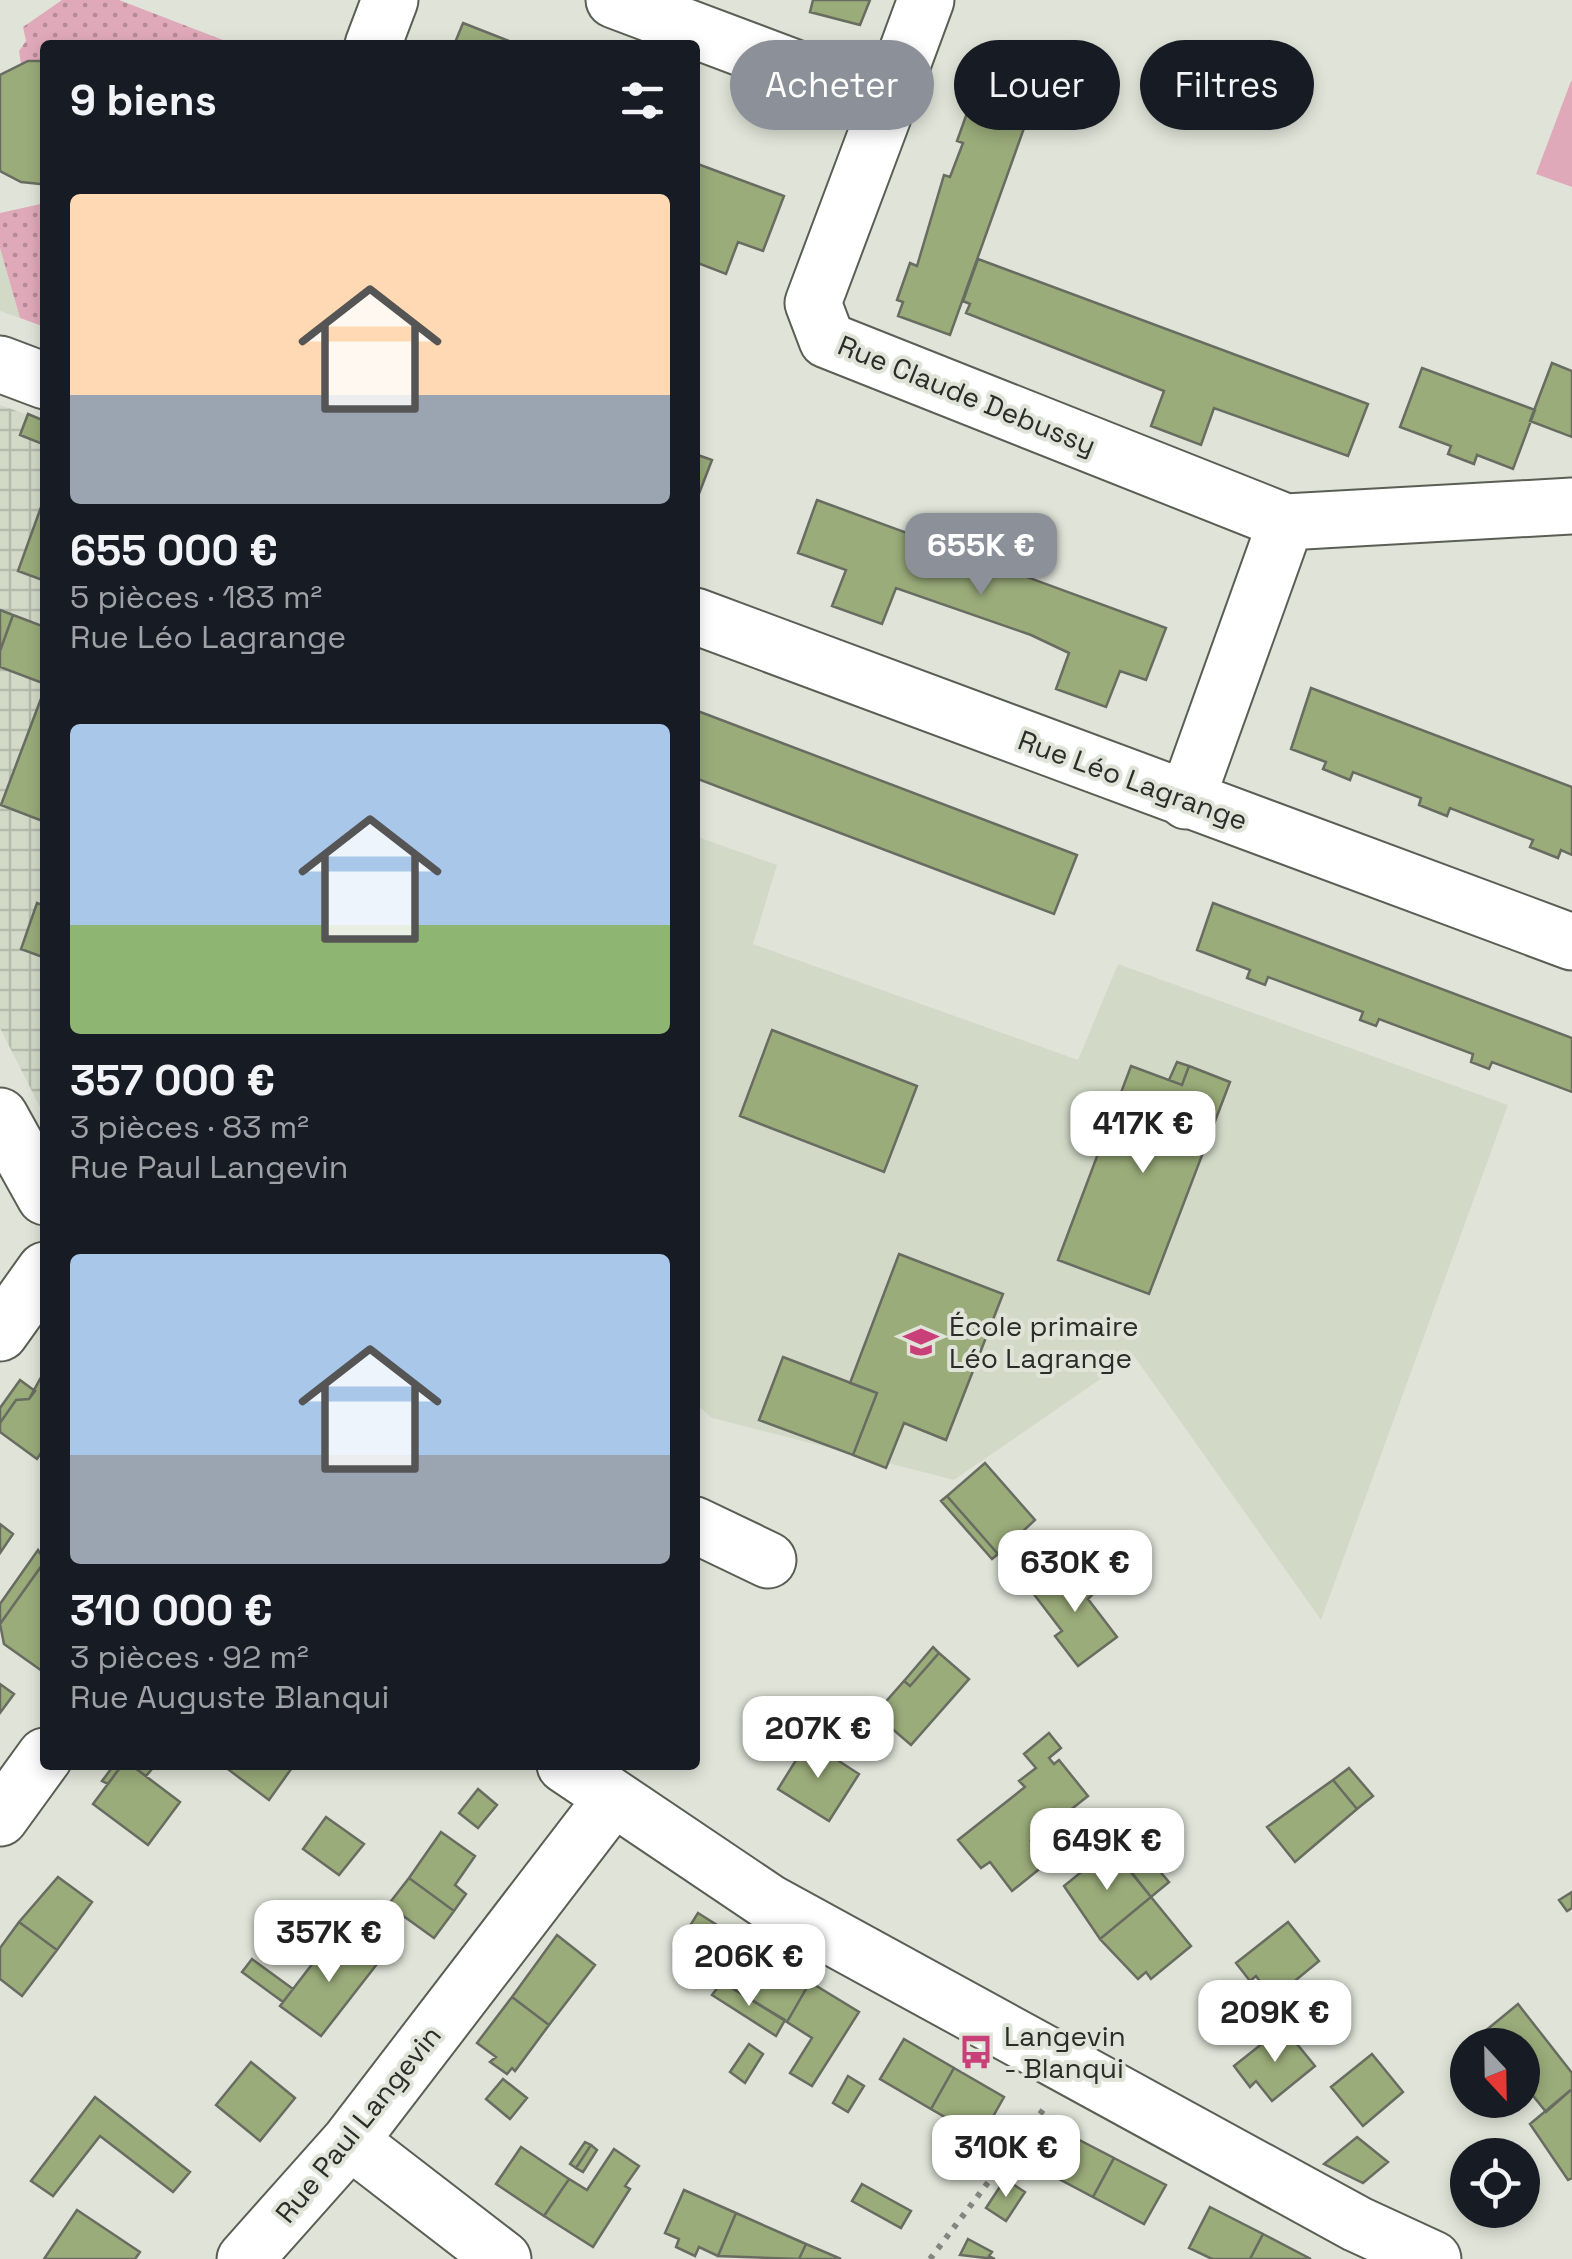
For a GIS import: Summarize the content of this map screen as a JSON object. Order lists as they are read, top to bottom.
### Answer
{
  "streets": {
    "street": ["Rue Claude Debussy", "Rue Léo Lagrange", "Rue Paul Langevin"]
  },
  "places": {
    "school or university": ["École primaire Léo Lagrange"],
    "bus stop": ["Langevin - Blanqui"]
  },
  "north": "bottom",
  "page": {
    "chip": ["Acheter", "Louer", "Filtres"],
    "heading": "9 biens",
    "list": [
      {
        "name": "655 000 €",
        "note": "5 pièces · 183 m² · Rue Léo Lagrange"
      },
      {
        "name": "357 000 €",
        "note": "3 pièces · 83 m² · Rue Paul Langevin"
      },
      {
        "name": "310 000 €",
        "note": "3 pièces · 92 m² · Rue Auguste Blanqui"
      }
    ],
    "price": [
      "655K €",
      "417K €",
      "630K €",
      "207K €",
      "649K €",
      "357K €",
      "206K €",
      "209K €",
      "310K €"
    ]
  }
}
